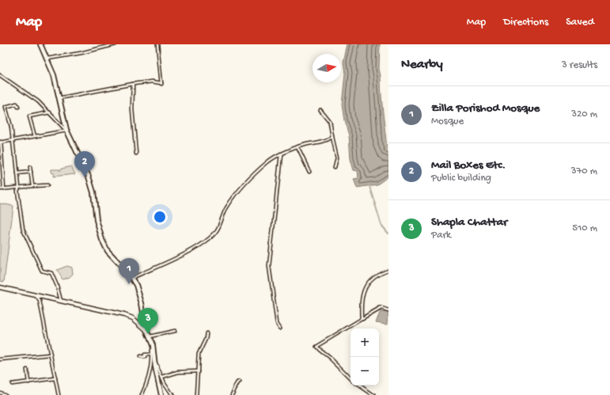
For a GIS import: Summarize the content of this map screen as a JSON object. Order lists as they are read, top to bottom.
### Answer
{
  "north": "right",
  "page": {
    "header": "Map",
    "nav": ["Map", "Directions", "Saved"],
    "heading": ["Nearby", "3 results"],
    "list": [
      {
        "mark": "1",
        "name": "Zilla Porishod Mosque",
        "note": "Mosque",
        "value": "320 m"
      },
      {
        "mark": "2",
        "name": "Mail Boxes Etc.",
        "note": "Public building",
        "value": "370 m"
      },
      {
        "mark": "3",
        "name": "Shapla Chattar",
        "note": "Park",
        "value": "510 m"
      }
    ],
    "pins": ["2", "1", "3"],
    "map_buttons": ["+", "−"]
  }
}
